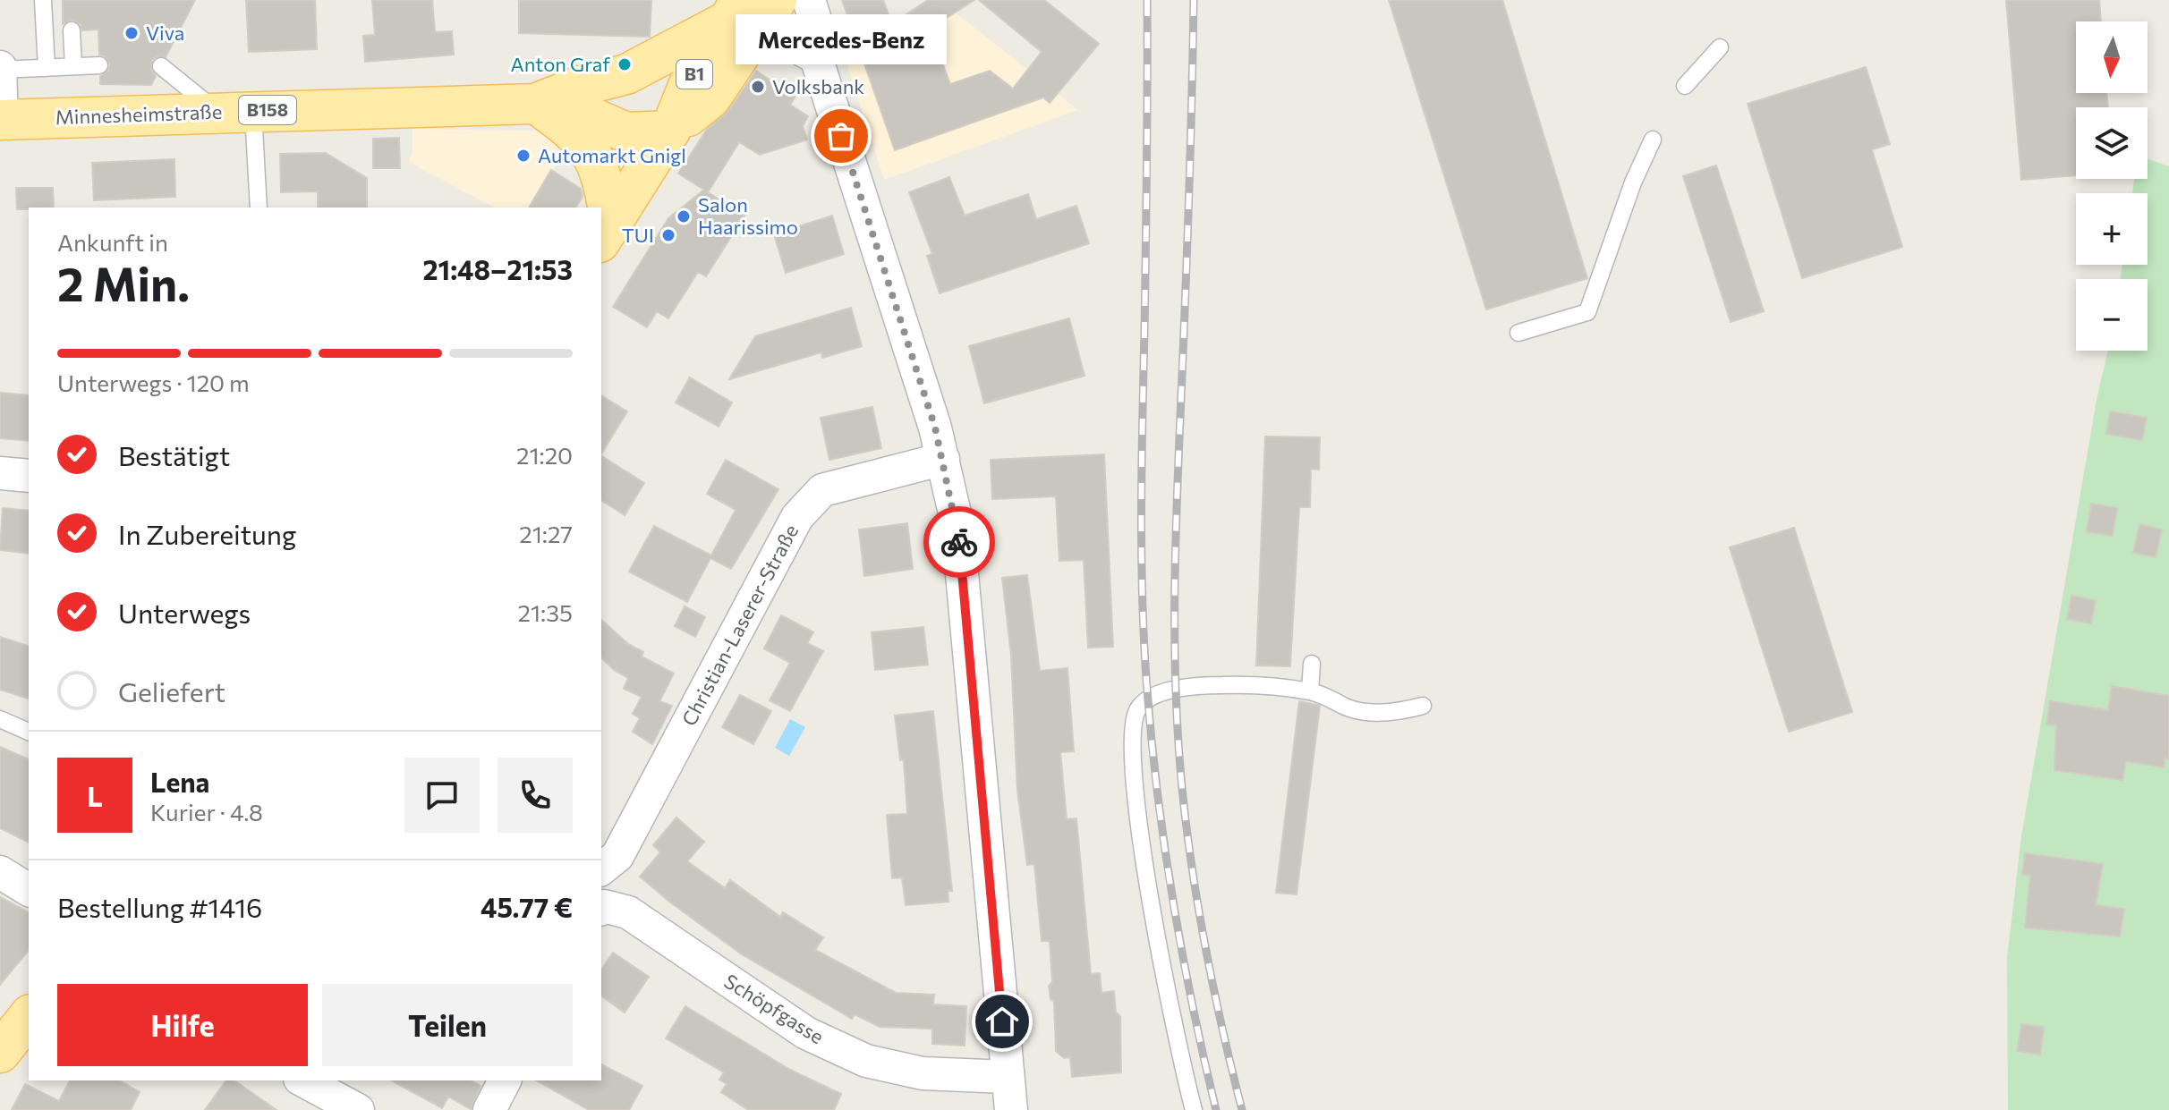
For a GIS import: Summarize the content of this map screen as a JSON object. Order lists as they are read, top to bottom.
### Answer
{
  "streets": {
    "main road": ["B1", "B158", "Minnesheimstraße"],
    "street": ["Christian-Laserer-Straße", "Schöpfgasse"]
  },
  "crossings": [
    ["B1", "Minnesheimstraße"]
  ],
  "places": [
    "Viva",
    "Anton Graf",
    "Volksbank",
    "Mercedes-Benz",
    "Automarkt Gnigl",
    "Salon Haarissimo",
    "TUI"
  ],
  "north": "bottom",
  "page": {
    "bubble": "Mercedes-Benz",
    "map_buttons": ["+", "−"],
    "heading": ["2 Min.", "Ankunft in", "21:48–21:53"],
    "panel": [
      "Lena",
      "Kurier · 4.8",
      "Bestellung #1416",
      "45.77 €"
    ],
    "bar": "Unterwegs · 120 m",
    "list": [
      ["Bestätigt", "21:20"],
      ["In Zubereitung", "21:27"],
      ["Unterwegs", "21:35"],
      "Geliefert"
    ],
    "round": "L",
    "buttons": ["Hilfe", "Teilen"]
  }
}
